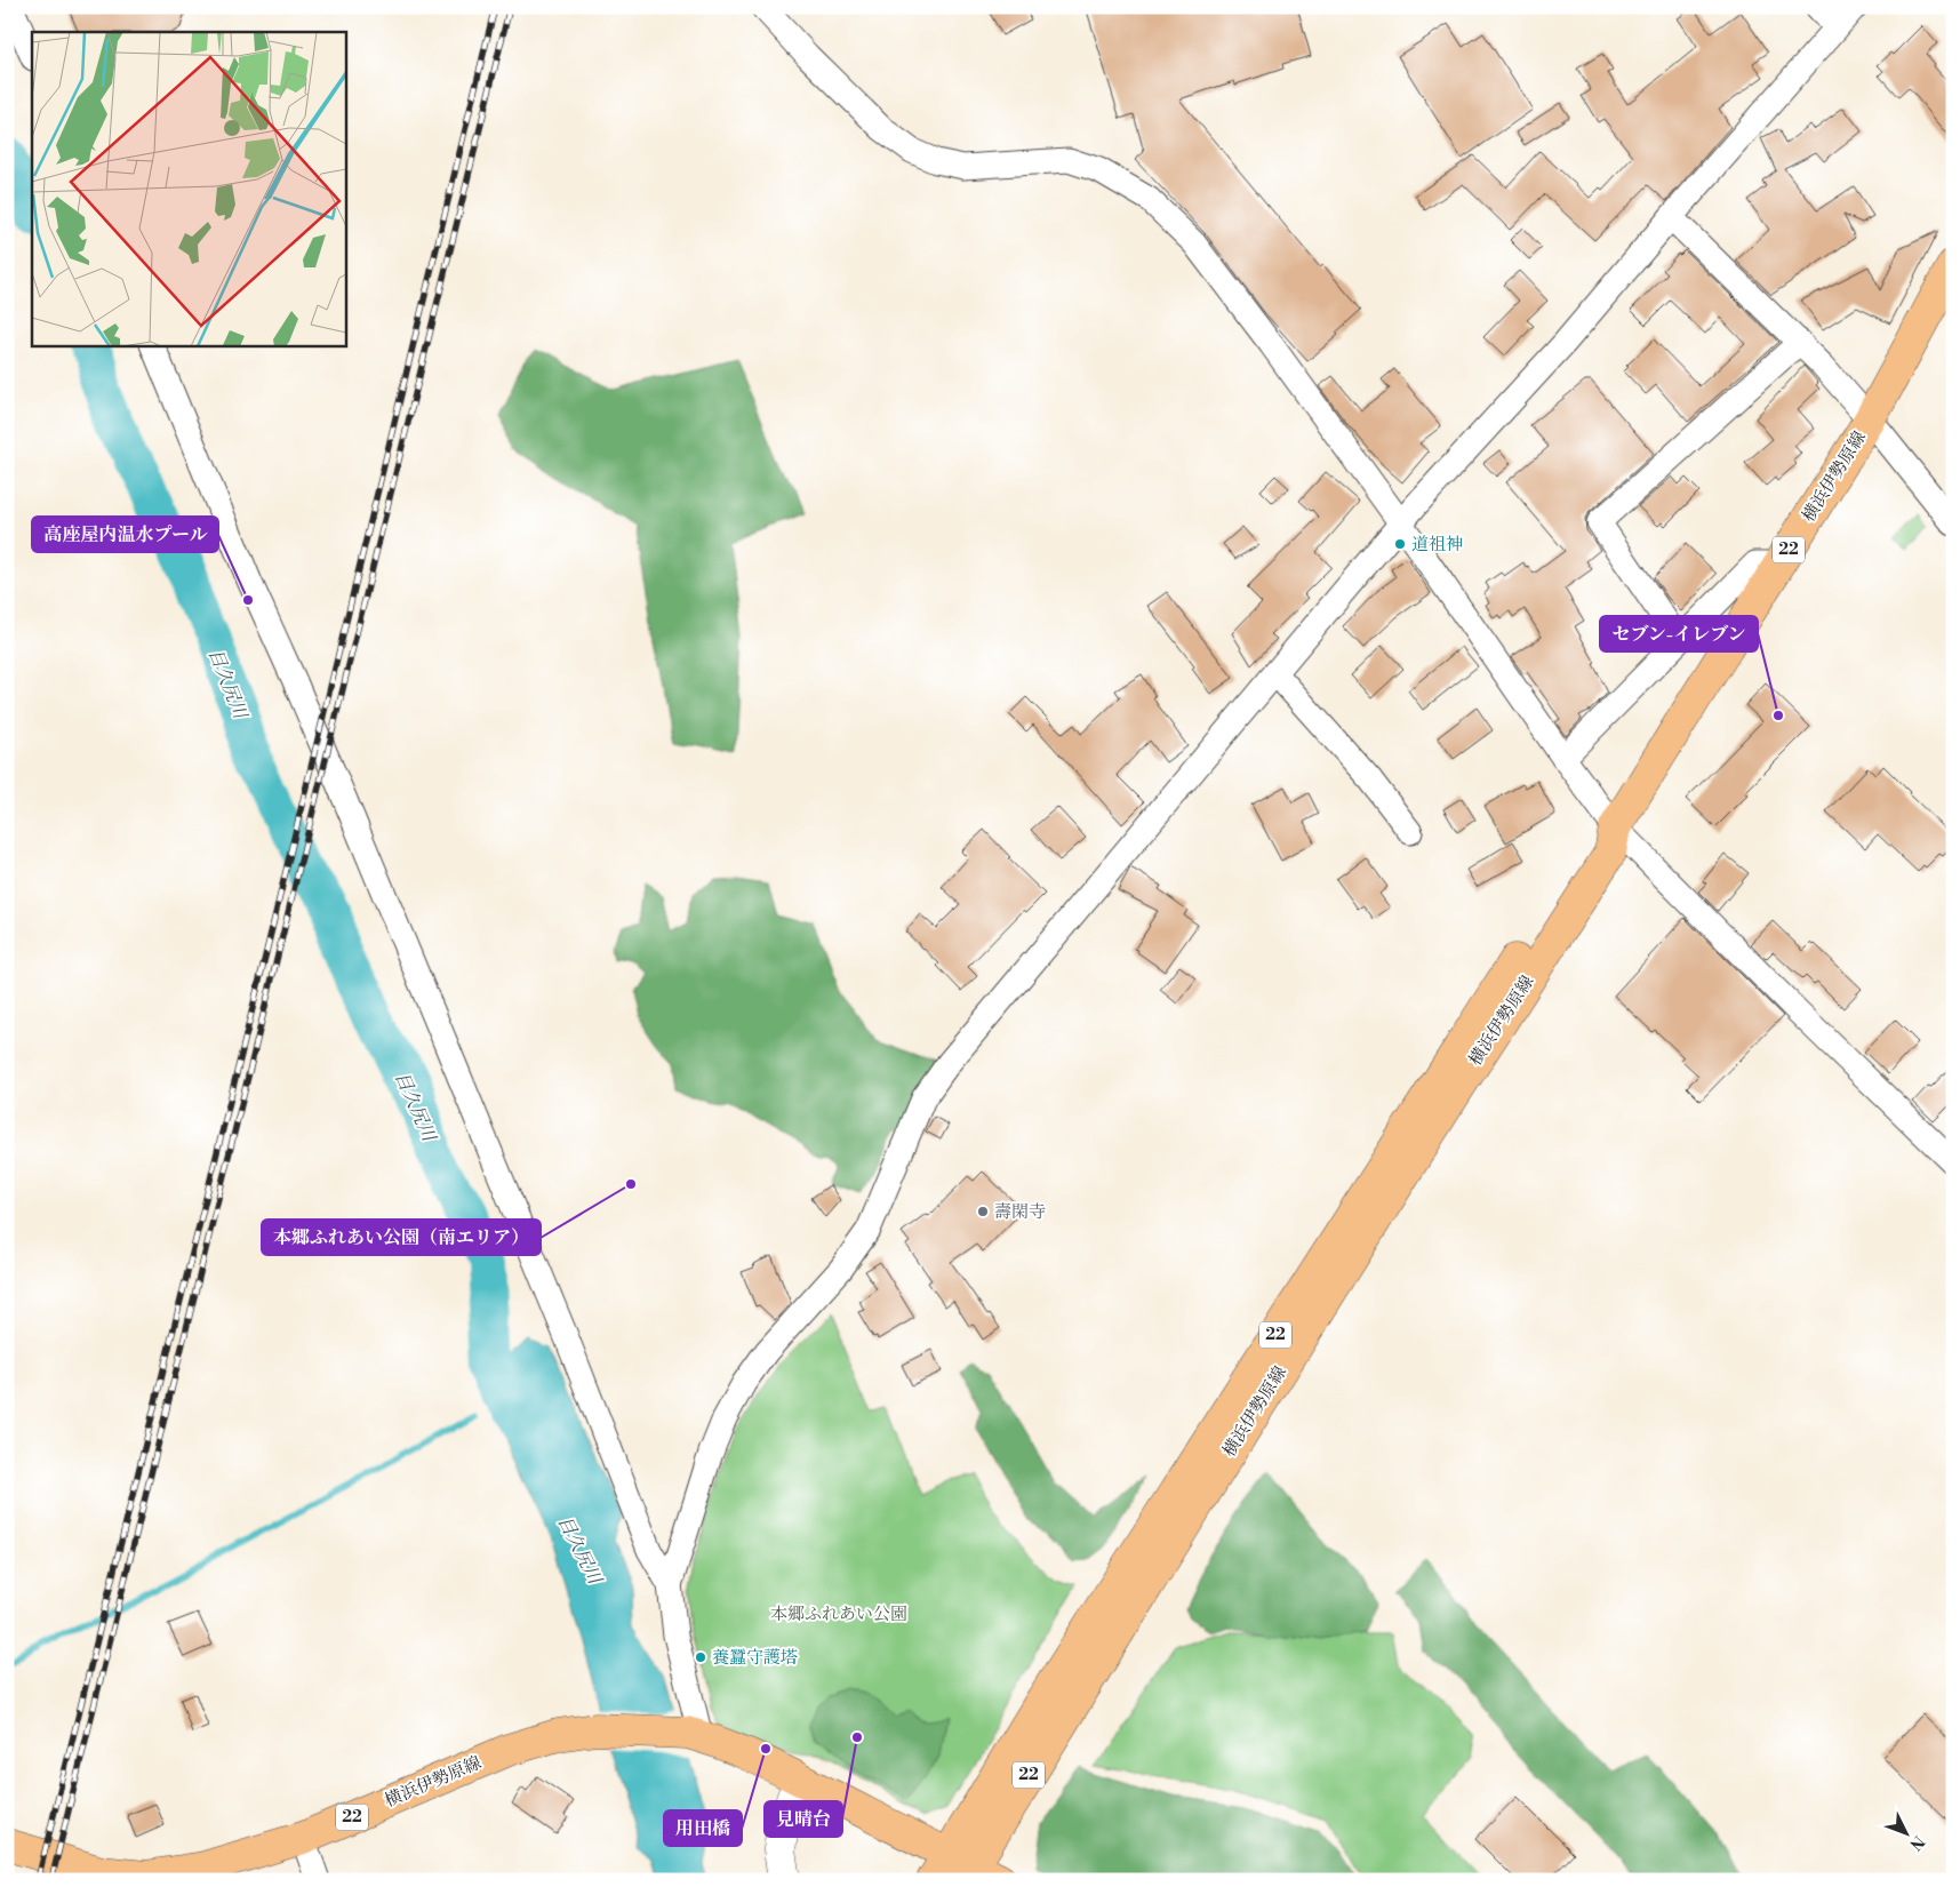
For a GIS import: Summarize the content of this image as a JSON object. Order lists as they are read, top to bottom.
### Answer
{
  "streets": {
    "main road": ["横浜伊勢原線", "22"]
  },
  "water": ["目久尻川"],
  "parks": ["本郷ふれあい公園"],
  "places": [
    "道祖神",
    "高座屋内温水プール",
    "セブン-イレブン",
    "本郷ふれあい公園（南エリア）",
    "壽閑寺",
    "養蠶守護塔",
    "見晴台",
    "用田橋"
  ],
  "north": "bottom right"
}
